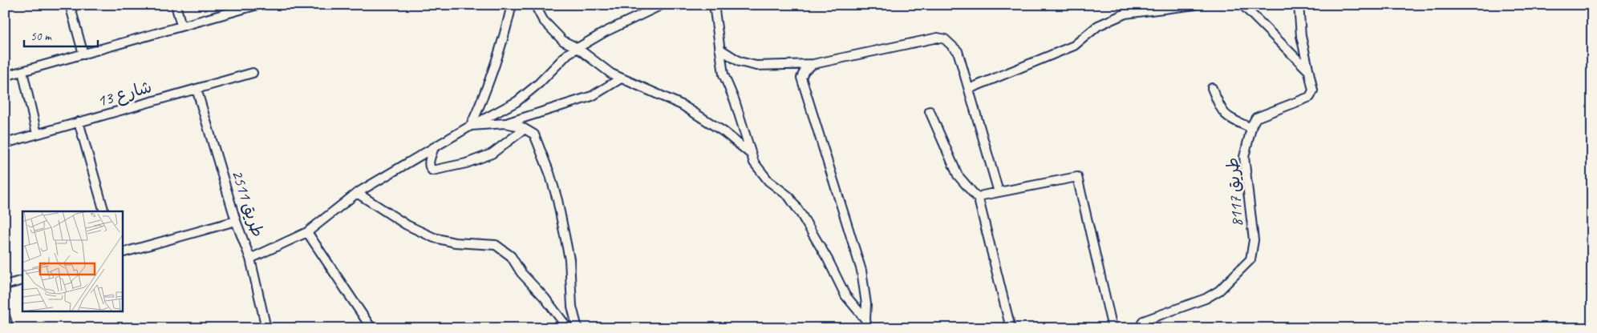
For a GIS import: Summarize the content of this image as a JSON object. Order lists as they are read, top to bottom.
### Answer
{
  "streets": {
    "street": ["شارع 13", "طريق 8117", "طريق 2511"]
  },
  "crossings": [
    ["شارع 13", "طريق 2511"]
  ],
  "scale_bar": "50 m"
}
